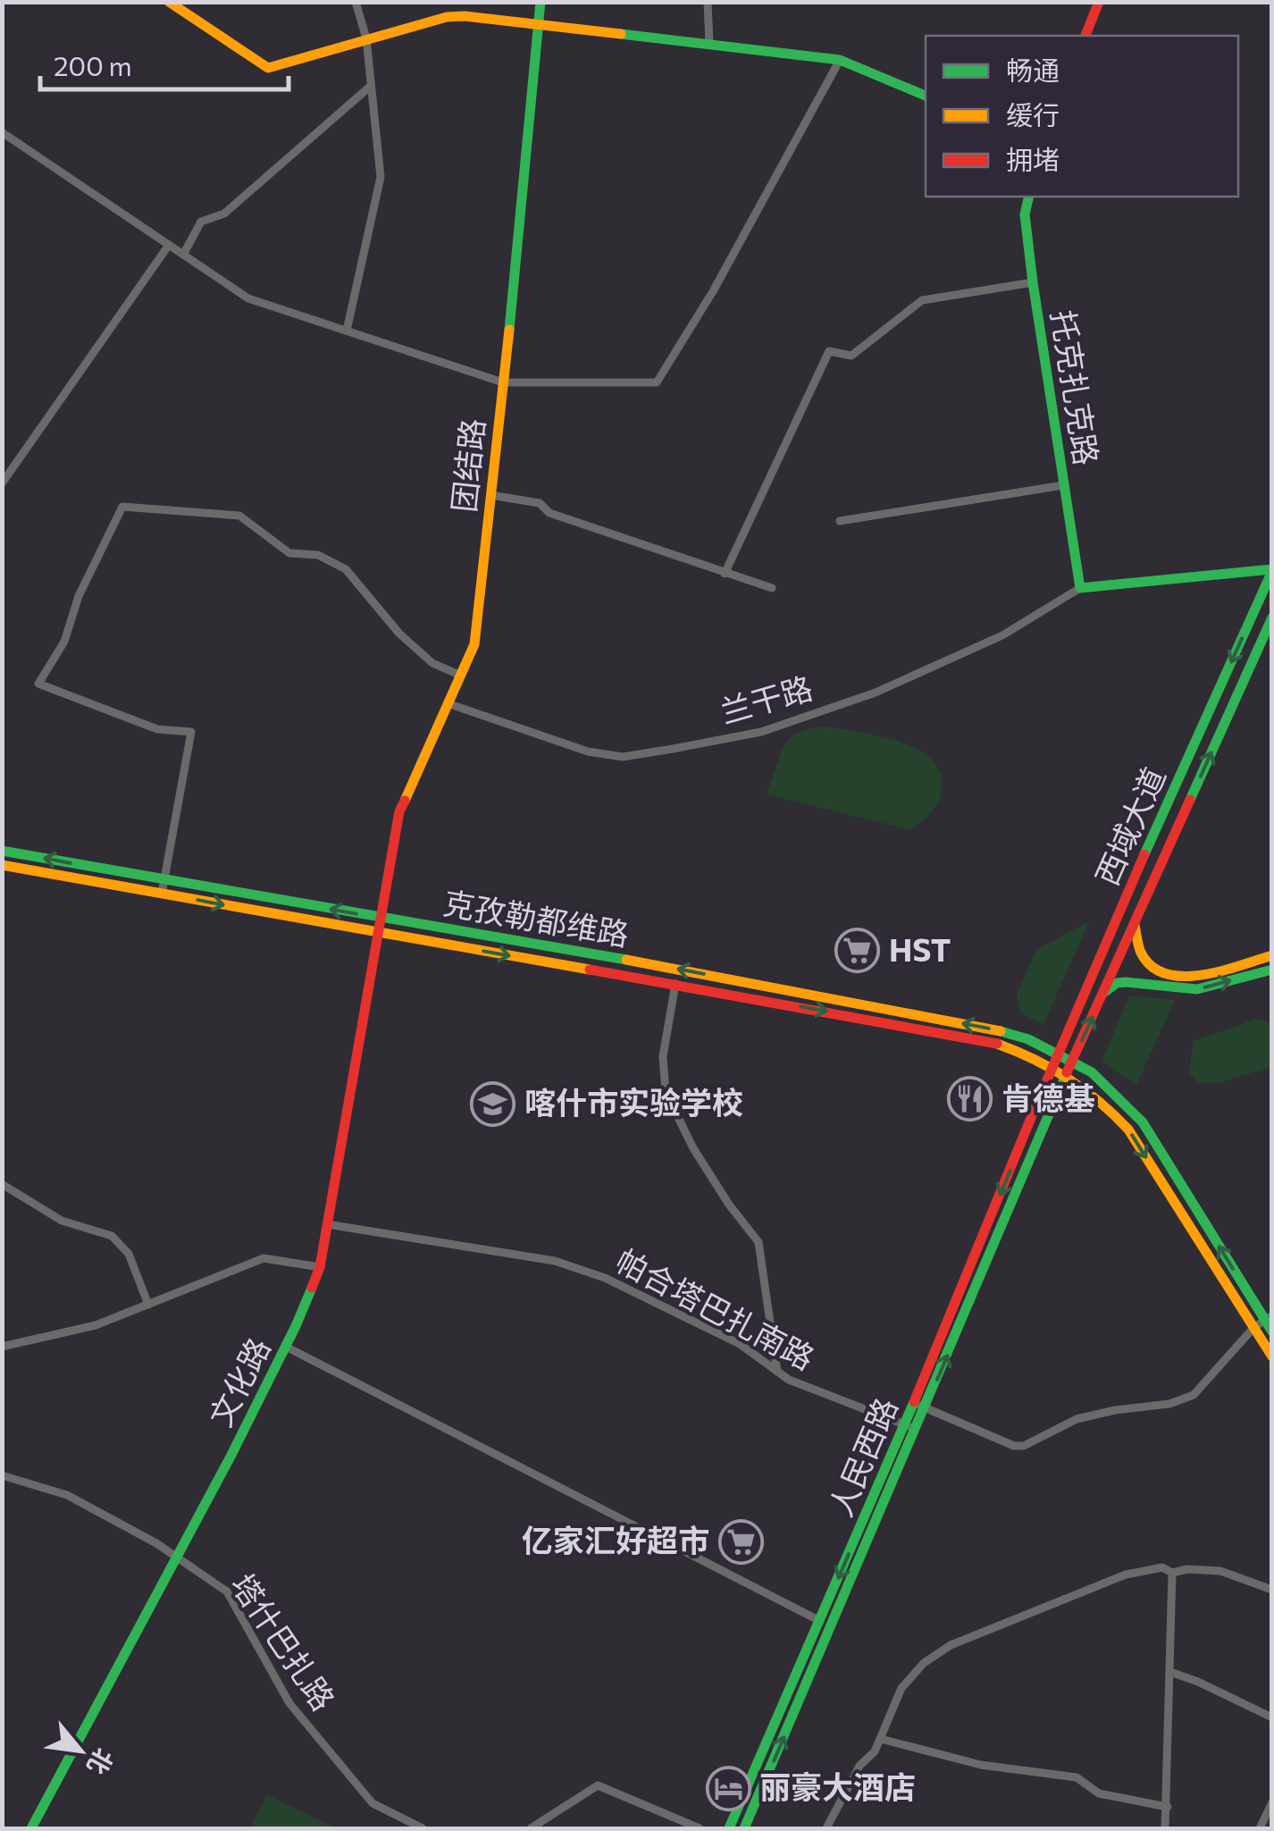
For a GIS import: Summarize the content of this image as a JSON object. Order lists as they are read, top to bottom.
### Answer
{
  "streets": {
    "main road": [
      "托克扎克路",
      "团结路",
      "西域大道",
      "克孜勒都维路",
      "文化路",
      "人民西路"
    ],
    "street": ["兰干路", "帕合塔巴扎南路", "塔什巴扎路"]
  },
  "crossings": [
    ["托克扎克路", "兰干路"],
    ["团结路", "兰干路"],
    ["团结路", "克孜勒都维路"],
    ["团结路", "文化路"],
    ["西域大道", "克孜勒都维路"],
    ["西域大道", "人民西路"],
    ["克孜勒都维路", "文化路"],
    ["帕合塔巴扎南路", "文化路"],
    ["帕合塔巴扎南路", "人民西路"],
    ["文化路", "塔什巴扎路"]
  ],
  "places": {
    "supermarket": ["HST", "亿家汇好超市"],
    "restaurant": ["肯德基"],
    "school or university": ["喀什市实验学校"],
    "hotel": ["丽豪大酒店"]
  },
  "legend": ["畅通", "缓行", "拥堵"],
  "scale_bar": "200 m",
  "north": "bottom right"
}
